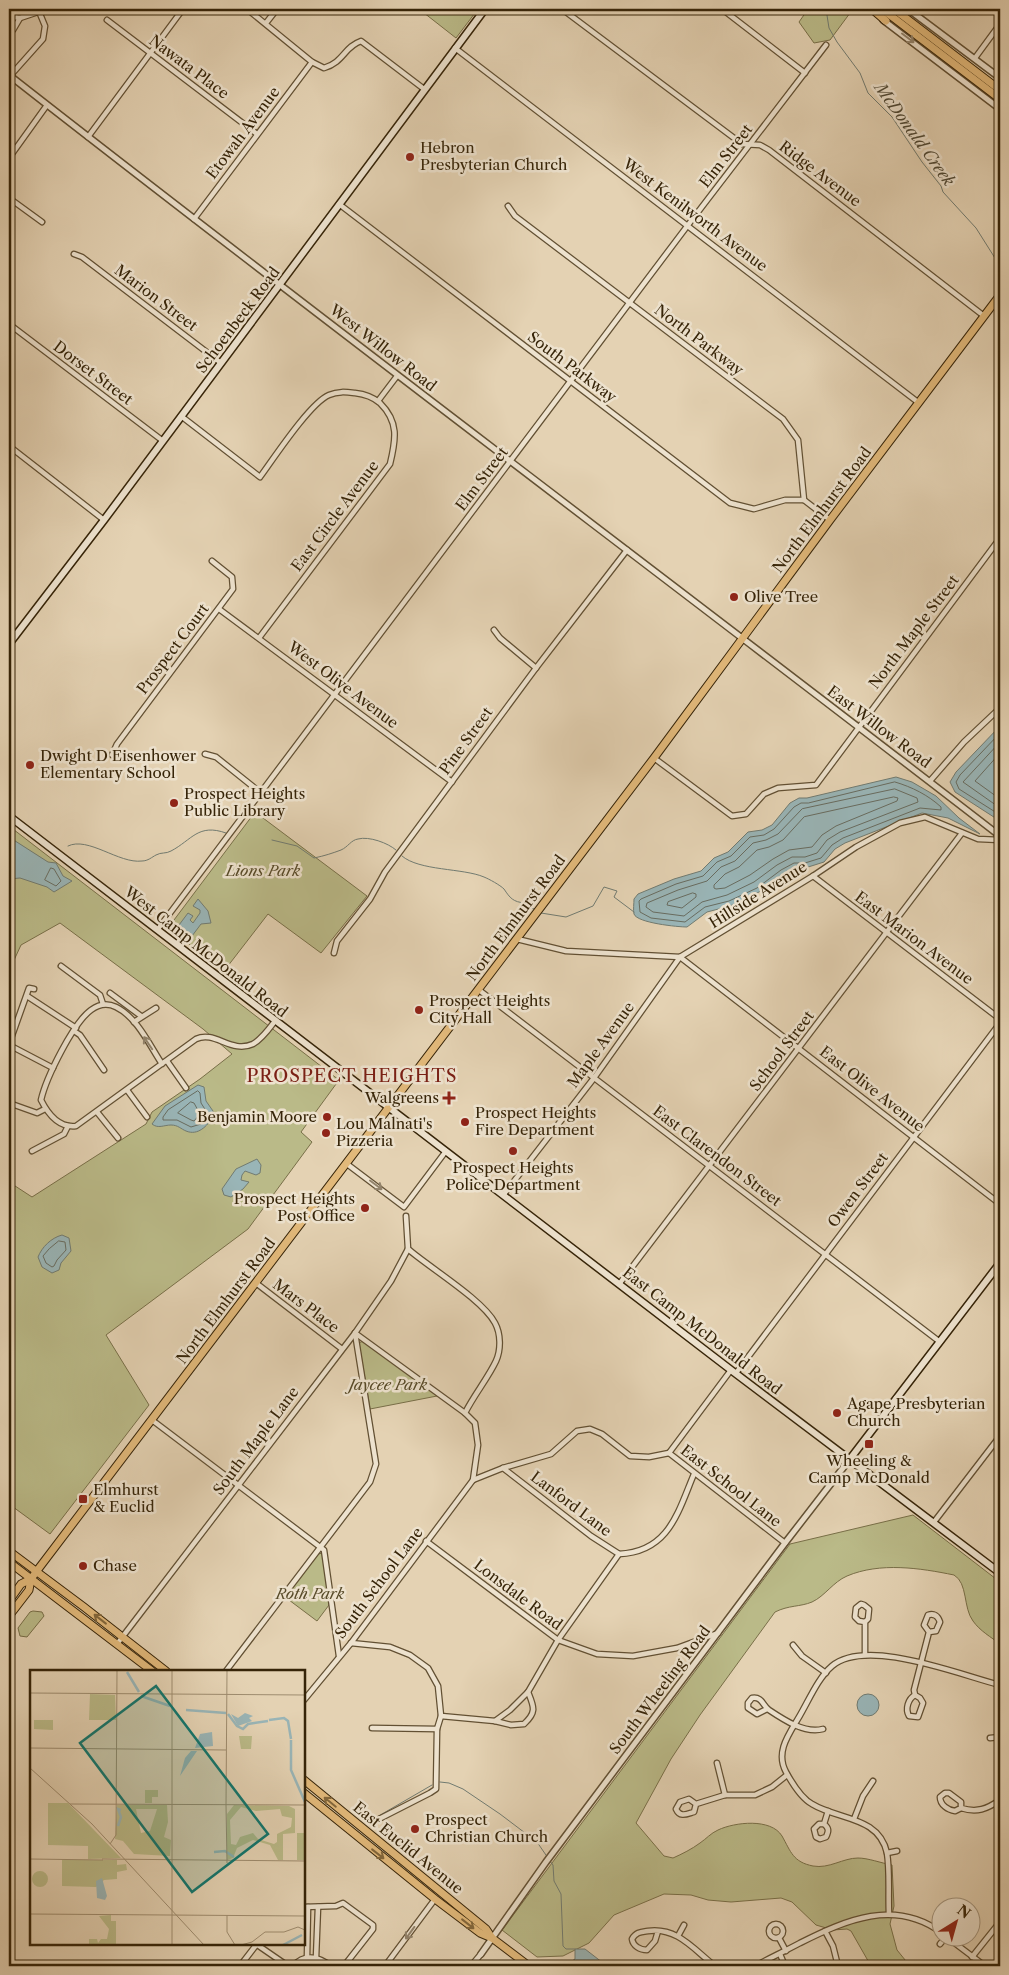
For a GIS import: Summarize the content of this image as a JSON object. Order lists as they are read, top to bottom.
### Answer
{
  "streets": {
    "main road": [
      "Schoenbeck Road",
      "North Elmhurst Road",
      "West Camp McDonald Road",
      "East Camp McDonald Road",
      "East Euclid Avenue"
    ],
    "street": [
      "Nawata Place",
      "Etowah Avenue",
      "Elm Street",
      "Ridge Avenue",
      "West Kenilworth Avenue",
      "Marion Street",
      "North Parkway",
      "West Willow Road",
      "South Parkway",
      "Dorset Street",
      "East Circle Avenue",
      "North Maple Street",
      "Prospect Court",
      "West Olive Avenue",
      "East Willow Road",
      "Pine Street",
      "Hillside Avenue",
      "East Marion Avenue",
      "Maple Avenue",
      "School Street",
      "East Olive Avenue",
      "East Clarendon Street",
      "Owen Street",
      "Mars Place",
      "South Maple Lane",
      "East School Lane",
      "Lanford Lane",
      "South School Lane",
      "Lonsdale Road",
      "South Wheeling Road"
    ]
  },
  "crossings": [
    ["Nawata Place", "Etowah Avenue"],
    ["Etowah Avenue", "West Willow Road"],
    ["Elm Street", "Ridge Avenue"],
    ["Elm Street", "West Kenilworth Avenue"],
    ["Elm Street", "North Parkway"],
    ["Elm Street", "West Willow Road"],
    ["Elm Street", "South Parkway"],
    ["Elm Street", "West Olive Avenue"],
    ["Elm Street", "West Camp McDonald Road"],
    ["Ridge Avenue", "North Elmhurst Road"],
    ["West Kenilworth Avenue", "Schoenbeck Road"],
    ["West Kenilworth Avenue", "North Elmhurst Road"],
    ["Marion Street", "Schoenbeck Road"],
    ["Schoenbeck Road", "West Willow Road"],
    ["Schoenbeck Road", "South Parkway"],
    ["Schoenbeck Road", "Dorset Street"],
    ["North Parkway", "South Parkway"],
    ["West Willow Road", "North Elmhurst Road"],
    ["West Willow Road", "East Willow Road"],
    ["West Willow Road", "Pine Street"],
    ["North Elmhurst Road", "North Maple Street"],
    ["North Elmhurst Road", "East Willow Road"],
    ["North Elmhurst Road", "West Camp McDonald Road"],
    ["North Elmhurst Road", "East Clarendon Street"],
    ["North Elmhurst Road", "Mars Place"],
    ["North Elmhurst Road", "East Camp McDonald Road"],
    ["East Circle Avenue", "West Olive Avenue"],
    ["North Maple Street", "East Willow Road"],
    ["Prospect Court", "West Olive Avenue"],
    ["West Olive Avenue", "Pine Street"],
    ["Hillside Avenue", "East Marion Avenue"],
    ["Hillside Avenue", "Maple Avenue"],
    ["Hillside Avenue", "School Street"],
    ["Hillside Avenue", "East Olive Avenue"],
    ["East Marion Avenue", "School Street"],
    ["West Camp McDonald Road", "East Camp McDonald Road"],
    ["Maple Avenue", "East Olive Avenue"],
    ["Maple Avenue", "East Clarendon Street"],
    ["Maple Avenue", "East Camp McDonald Road"],
    ["School Street", "East Olive Avenue"],
    ["School Street", "East Clarendon Street"],
    ["School Street", "East Camp McDonald Road"],
    ["East Olive Avenue", "Owen Street"],
    ["East Clarendon Street", "Owen Street"],
    ["Owen Street", "East Camp McDonald Road"],
    ["Owen Street", "East School Lane"],
    ["Mars Place", "South Maple Lane"],
    ["East Camp McDonald Road", "South Wheeling Road"],
    ["East School Lane", "Lanford Lane"],
    ["East School Lane", "South School Lane"],
    ["East School Lane", "South Wheeling Road"],
    ["South School Lane", "Lonsdale Road"],
    ["Lonsdale Road", "South Wheeling Road"],
    ["South Wheeling Road", "East Euclid Avenue"]
  ],
  "districts": ["PROSPECT HEIGHTS"],
  "water": ["McDonald Creek"],
  "parks": ["Lions Park", "Jaycee Park", "Roth Park"],
  "places": {
    "other": [
      "Hebron Presbyterian Church",
      "Olive Tree",
      "Dwight D Eisenhower Elementary School",
      "Prospect Heights Public Library",
      "Prospect Heights City Hall",
      "Benjamin Moore",
      "Prospect Heights Fire Department",
      "Lou Malnati's Pizzeria",
      "Prospect Heights Police Department",
      "Prospect Heights Post Office",
      "Agape Presbyterian Church",
      "Chase",
      "Prospect Christian Church"
    ],
    "health": ["Walgreens"],
    "transit": ["Wheeling & Camp McDonald", "Elmhurst & Euclid"]
  },
  "north": "top right"
}
